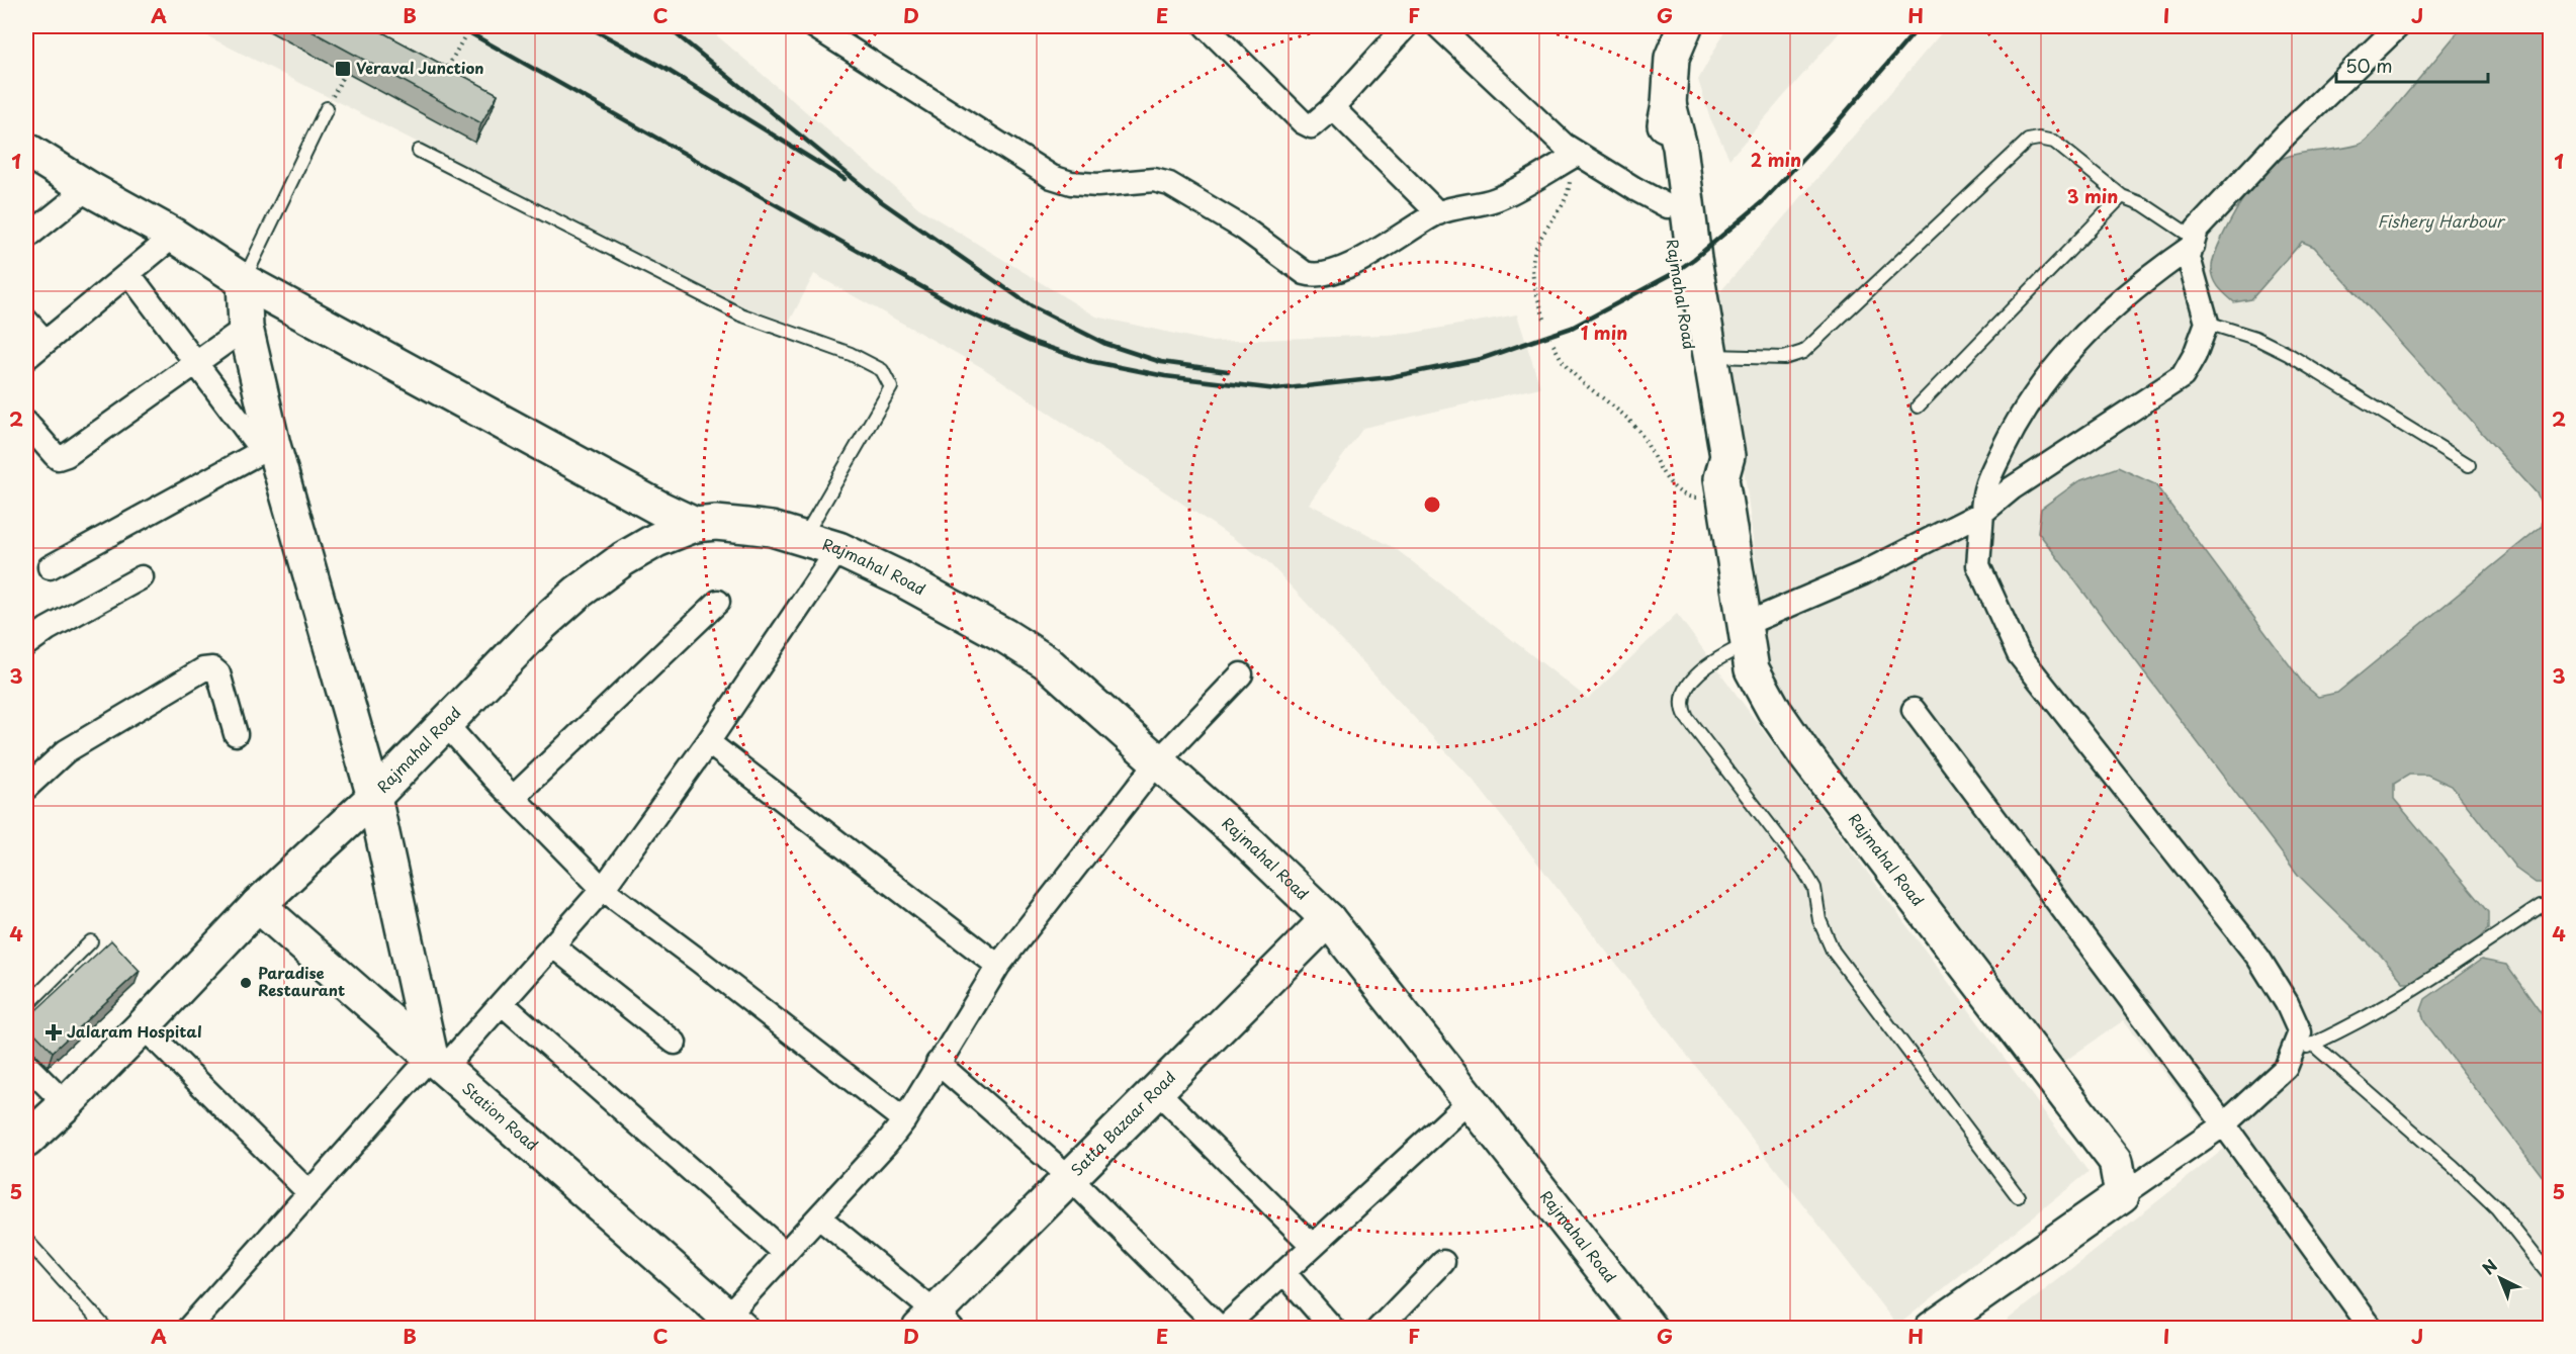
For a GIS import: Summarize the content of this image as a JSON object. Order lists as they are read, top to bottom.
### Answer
{
  "streets": {
    "main road": ["Rajmahal Road", "Station Road", "Satta Bazaar Road"]
  },
  "crossings": [
    ["Rajmahal Road", "Station Road"],
    ["Rajmahal Road", "Satta Bazaar Road"]
  ],
  "water": ["Fishery Harbour"],
  "places": {
    "transit": ["Veraval Junction"],
    "other": ["Paradise Restaurant"],
    "health": ["Jalaram Hospital"]
  },
  "scale_bar": "50 m",
  "north": "top left",
  "grid": {
    "columns": [
      "A",
      "B",
      "C",
      "D",
      "E",
      "F",
      "G",
      "H",
      "I",
      "J"
    ],
    "rows": [
      "1",
      "2",
      "3",
      "4",
      "5"
    ]
  },
  "rings": ["2 min", "3 min", "1 min"]
}
